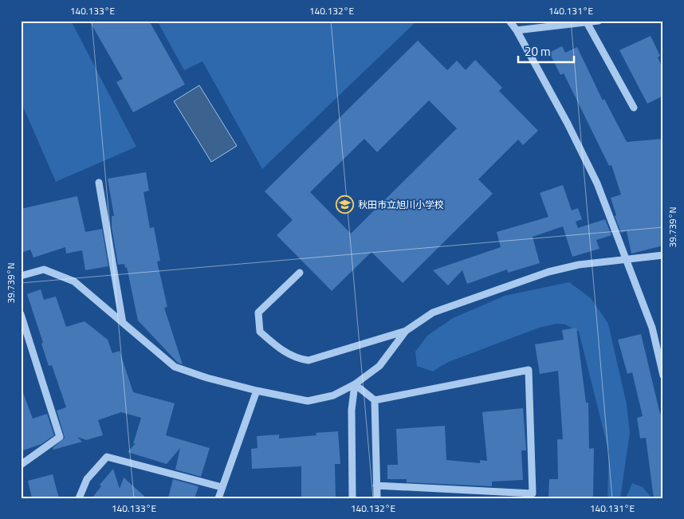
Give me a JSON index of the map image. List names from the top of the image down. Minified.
{"places":{"school or university":["秋田市立旭川小学校"]},"scale_bar":"20 m","coordinates":["140.133°E","140.132°E","140.131°E","39.739°N"]}
